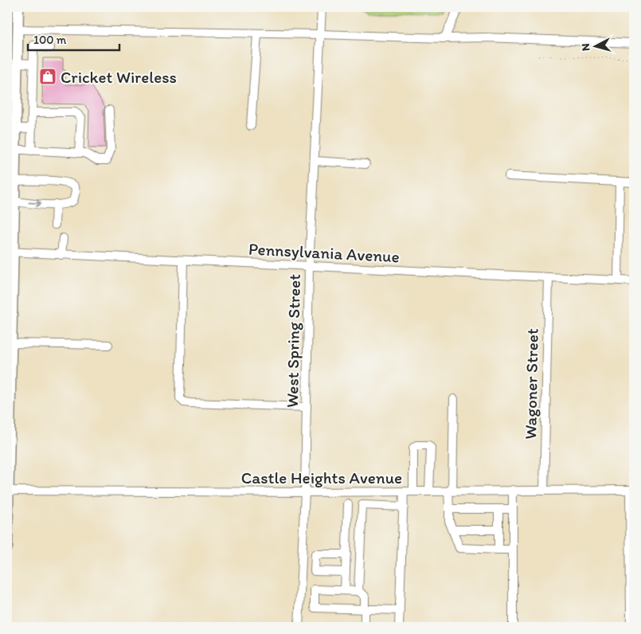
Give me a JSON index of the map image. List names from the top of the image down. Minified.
{"streets":{"street":["Pennsylvania Avenue","West Spring Street","Wagoner Street","Castle Heights Avenue"]},"crossings":[["Pennsylvania Avenue","West Spring Street"],["Pennsylvania Avenue","Wagoner Street"],["West Spring Street","Castle Heights Avenue"],["Wagoner Street","Castle Heights Avenue"]],"places":{"shop":["Cricket Wireless"]},"scale_bar":"100 m","north":"left"}
